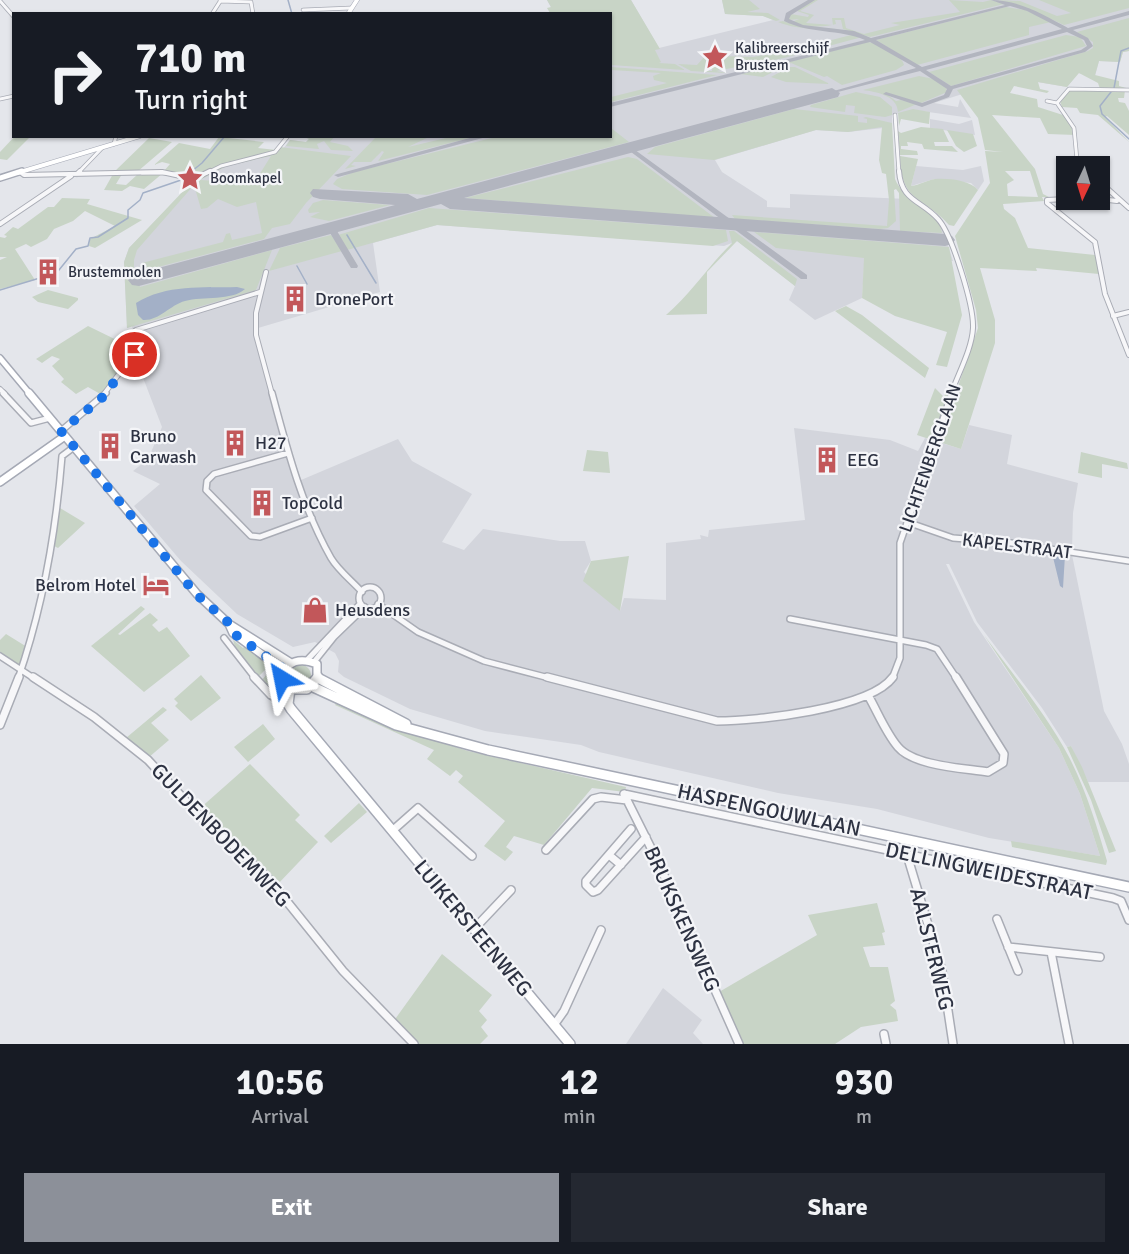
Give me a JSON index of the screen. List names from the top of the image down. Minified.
{"streets":{"main road":["HASPENGOUWLAAN","LUIKERSTEENWEG"],"street":["LICHTENBERGLAAN","KAPELSTRAAT","GULDENBODEMWEG","DELLINGWEIDESTRAAT","BRUKSKENSWEG","AALSTERWEG"]},"crossings":[["LICHTENBERGLAAN","KAPELSTRAAT"],["DELLINGWEIDESTRAAT","BRUKSKENSWEG"],["DELLINGWEIDESTRAAT","AALSTERWEG"]],"places":{"place":["Kalibreerschijf Brustem","Boomkapel"],"building":["Brustemmolen","DronePort","H27","Bruno Carwash","EEG","TopCold"],"hotel":["Belrom Hotel"],"shop":["Heusdens"]},"north":"bottom","page":{"turn":["710 m","Turn right"],"eta":["10:56","Arrival","12","min","930","m"],"buttons":["Exit","Share"]}}
